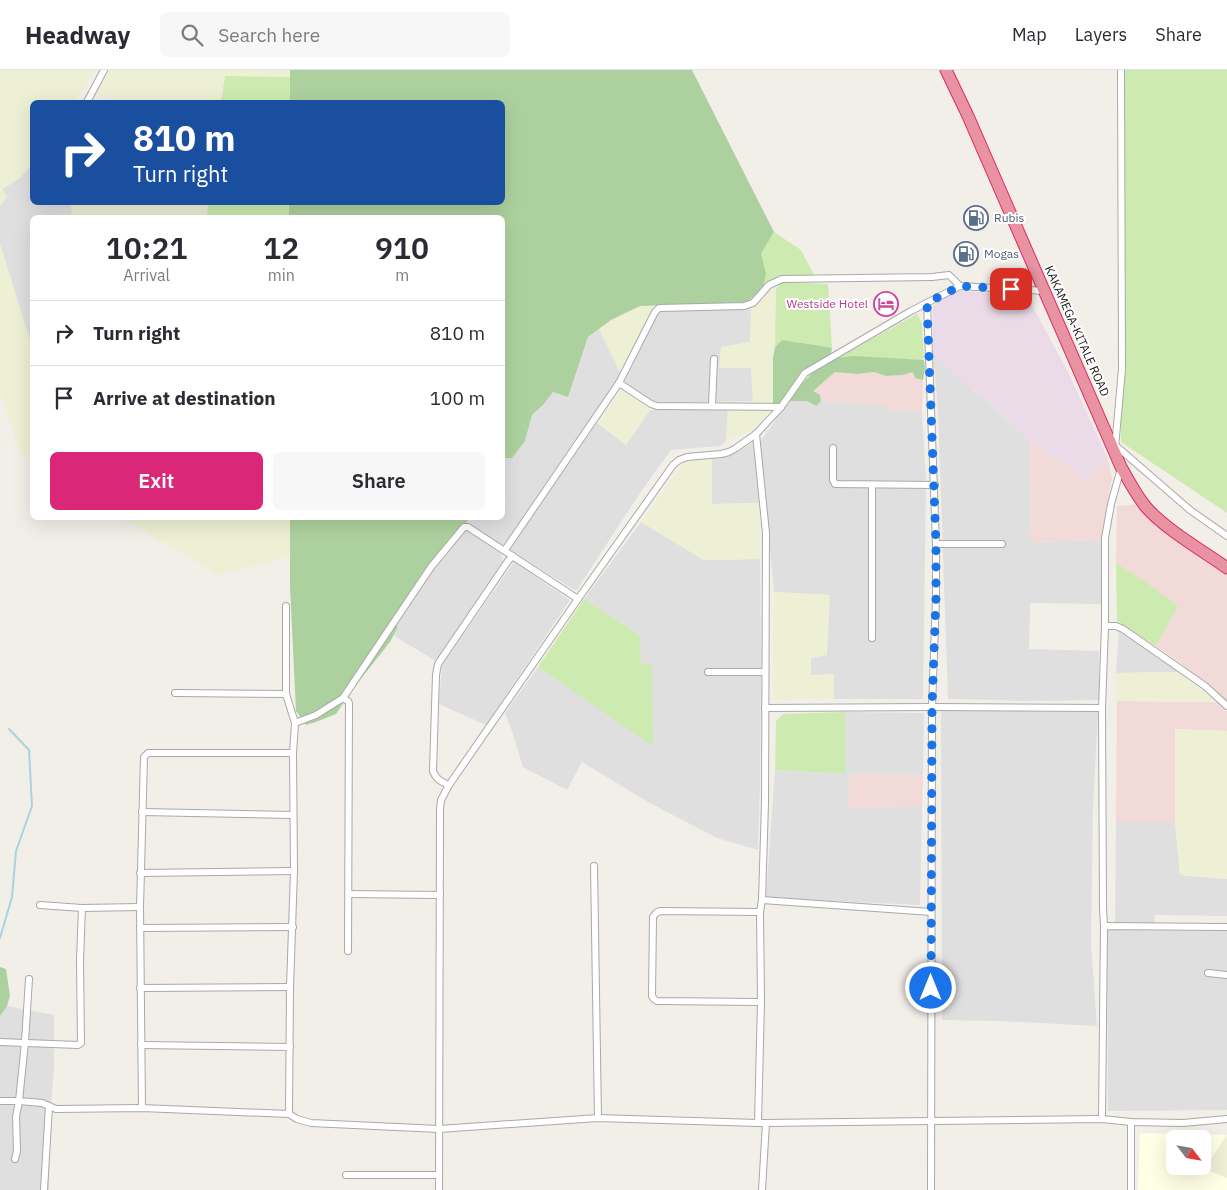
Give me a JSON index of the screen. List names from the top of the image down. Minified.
{"streets":{"highway":["KAKAMEGA-KITALE ROAD"]},"places":{"fuel station":["Rubis","Mogas"],"hotel":["Westside Hotel"]},"north":"bottom right","page":{"header":"Headway","search":"Search here","nav":["Map","Layers","Share"],"turn":["810 m","Turn right"],"eta":["10:21","Arrival","12","min","910","m"],"list":[{"name":"Turn right","value":"810 m"},{"name":"Arrive at destination","value":"100 m"}],"buttons":["Exit","Share"]}}
